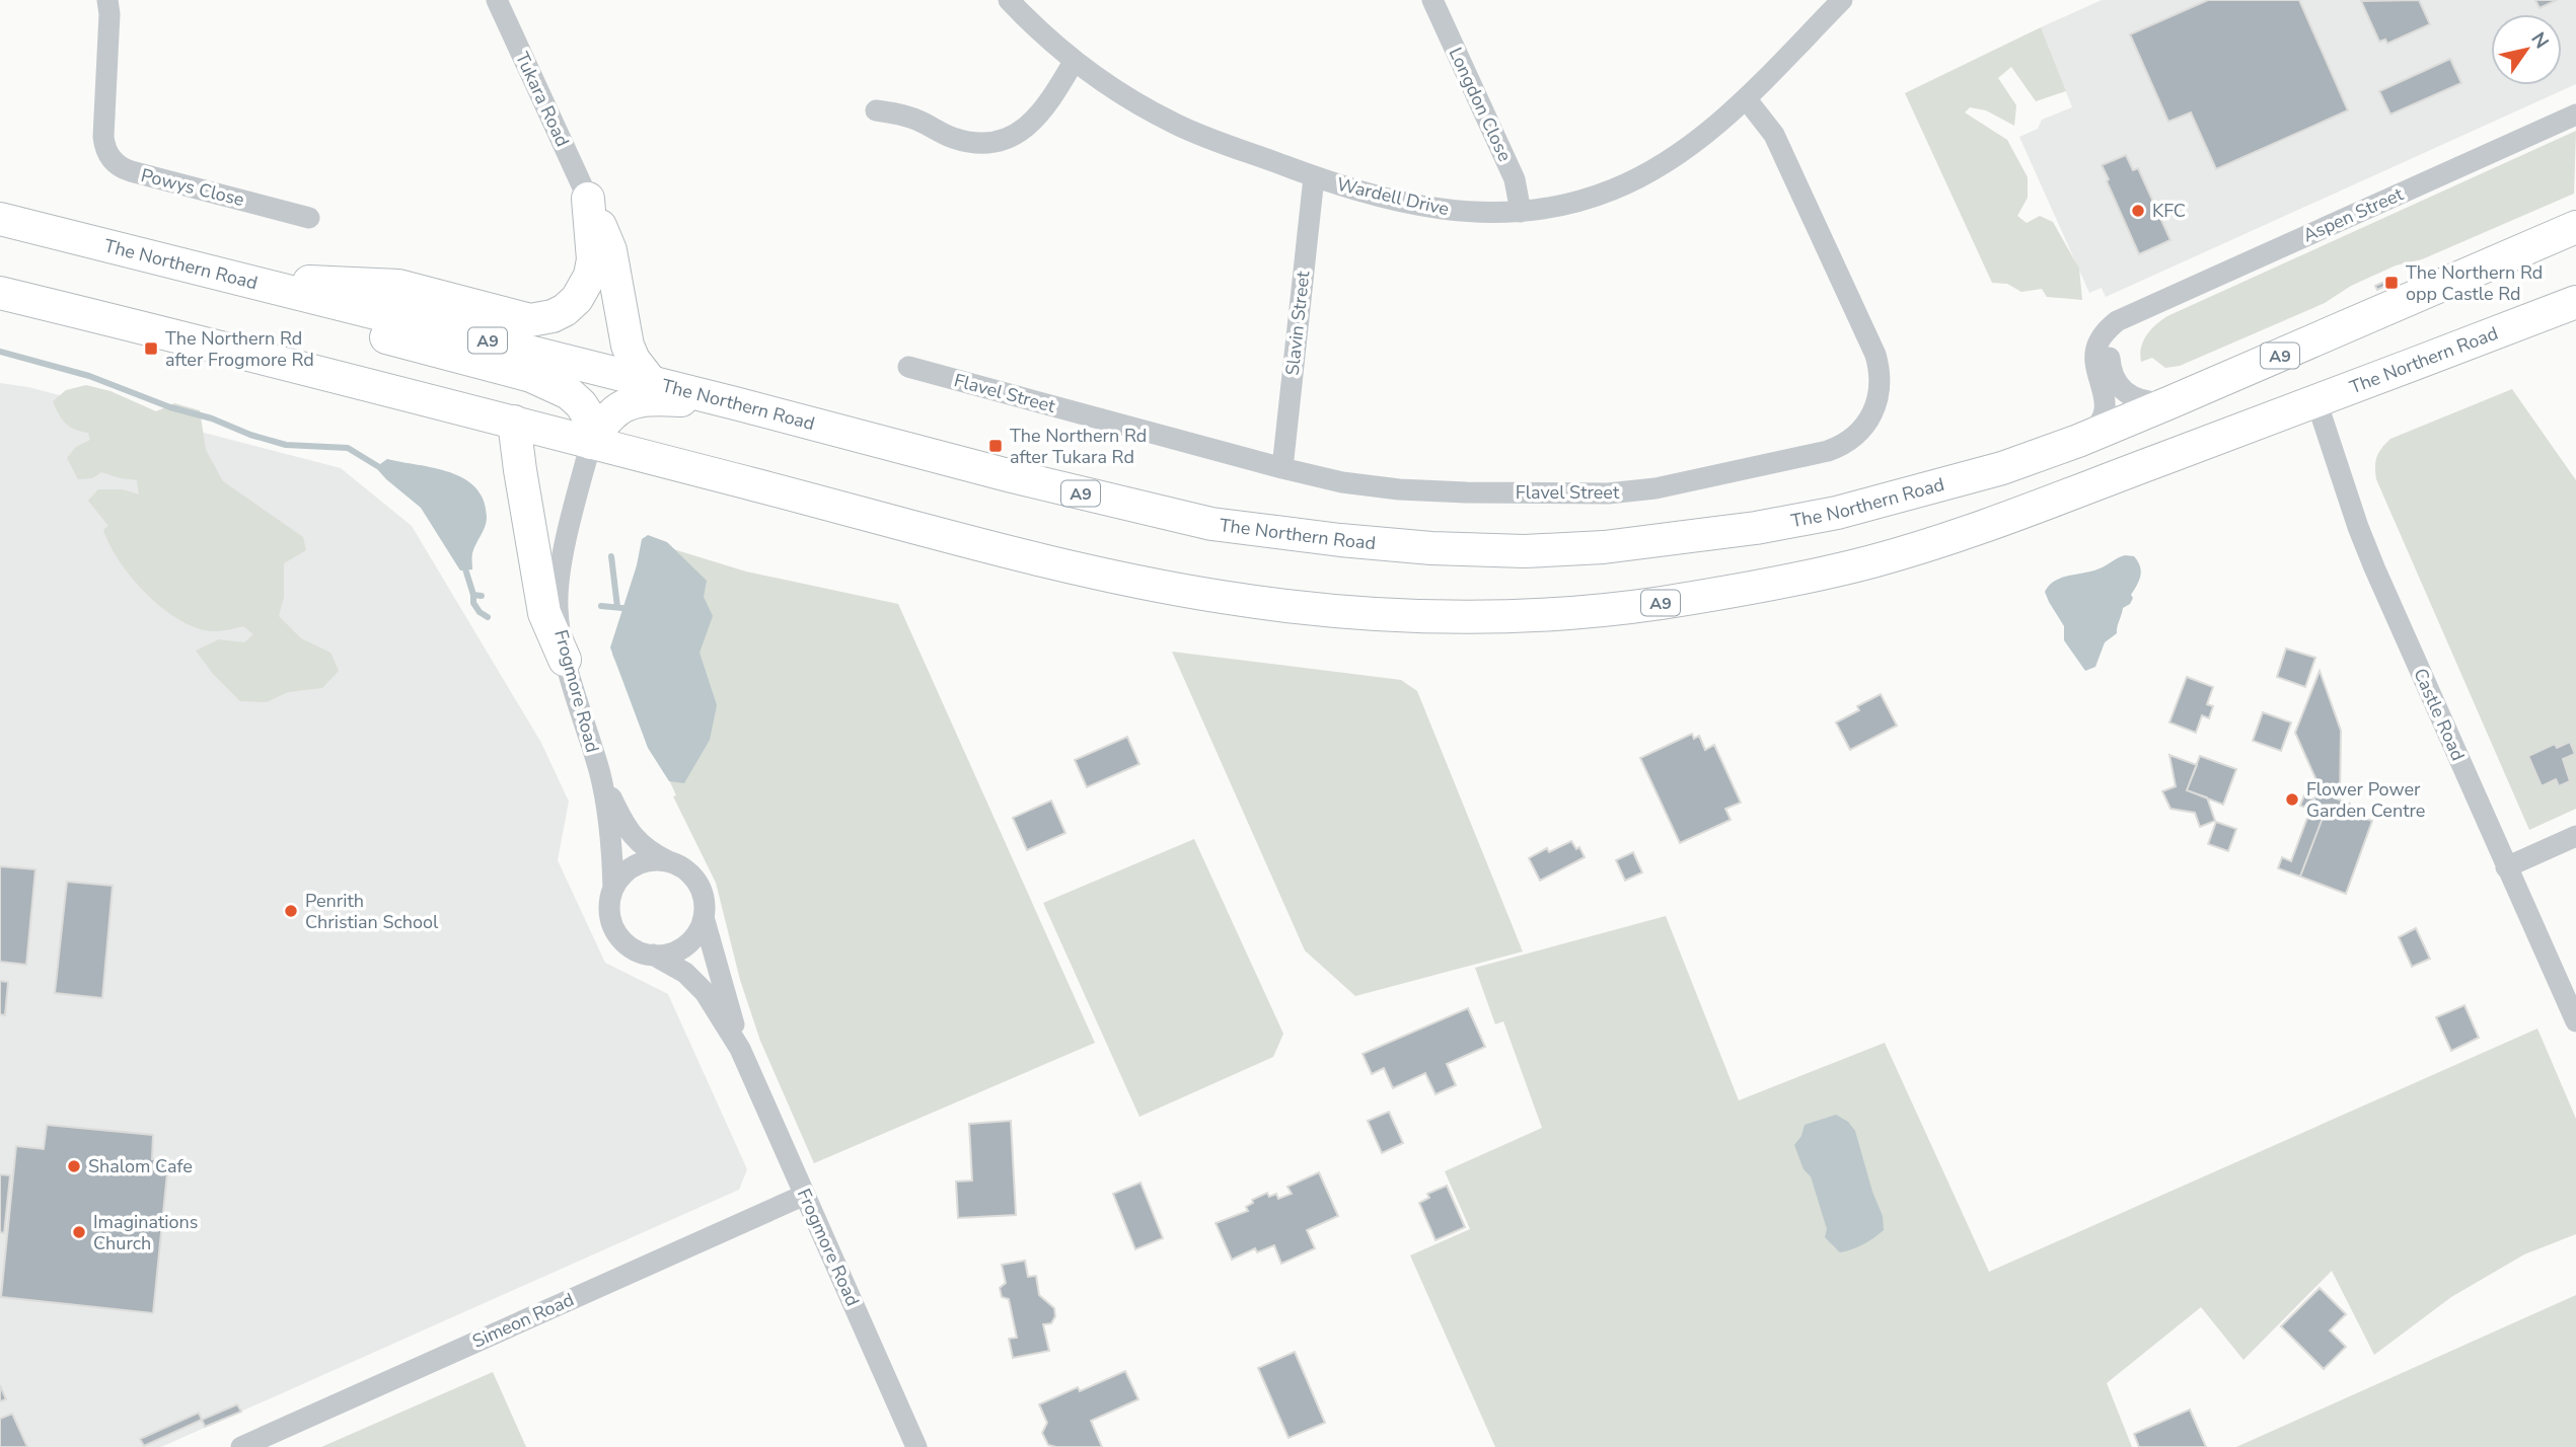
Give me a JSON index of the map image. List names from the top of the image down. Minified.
{"streets":{"highway":["The Northern Road","A9"],"street":["Tukara Road","Longdon Close","Powys Close","Wardell Drive","Aspen Street","Slavin Street","Flavel Street","Frogmore Road","Castle Road","Simeon Road"]},"crossings":[["Longdon Close","Wardell Drive"],["Wardell Drive","Slavin Street"],["Wardell Drive","Flavel Street"],["Aspen Street","The Northern Road"],["The Northern Road","Frogmore Road"],["The Northern Road","Castle Road"],["Slavin Street","Flavel Street"],["Frogmore Road","Simeon Road"]],"places":{"other":["KFC","Flower Power Garden Centre","Penrith Christian School","Shalom Cafe","Imaginations Church"],"transit":["The Northern Rd opp Castle Rd","The Northern Rd after Frogmore Rd","The Northern Rd after Tukara Rd"]},"north":"top right"}
